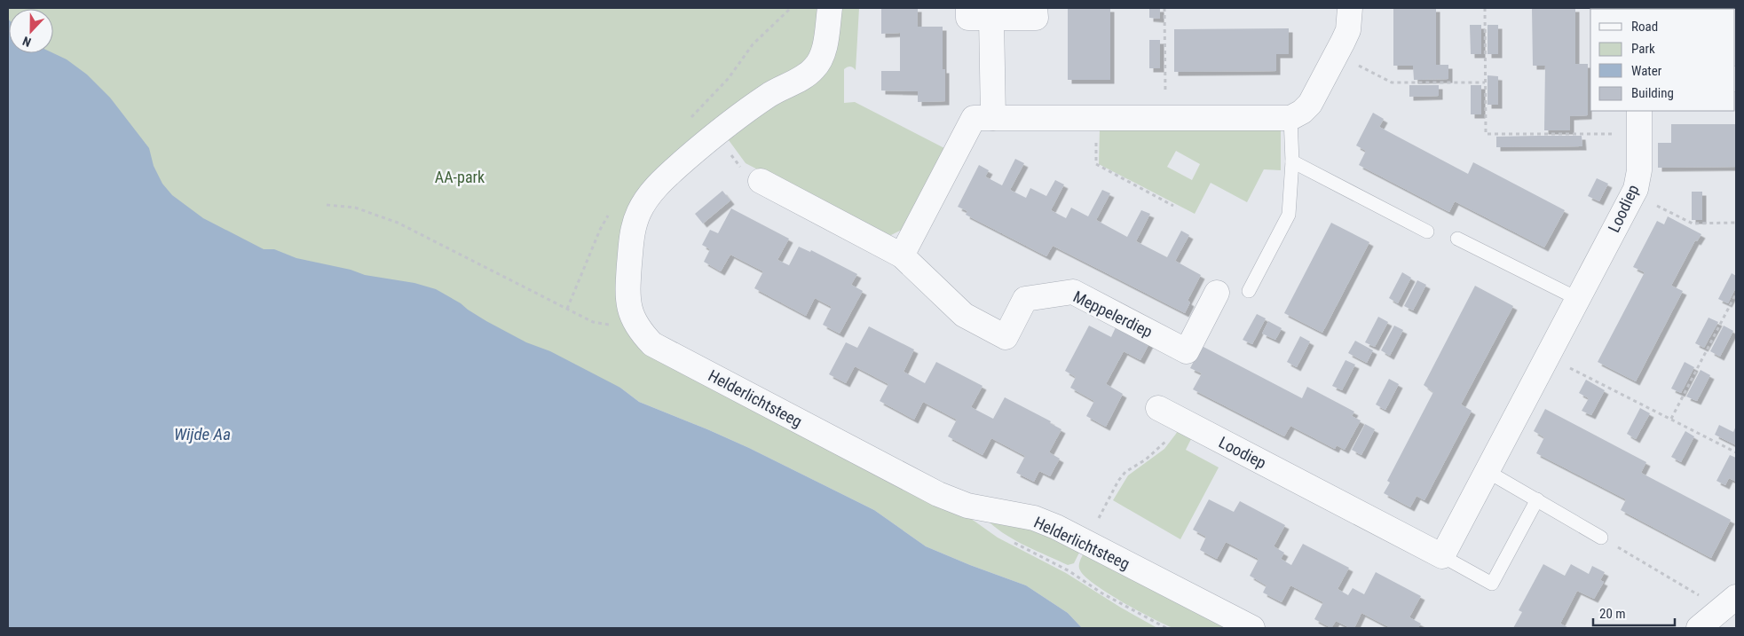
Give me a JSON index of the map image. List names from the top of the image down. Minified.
{"streets":{"street":["Loodiep","Meppelerdiep","Helderlichtsteeg"]},"water":["Wijde Aa"],"parks":["AA-park"],"legend":["Road","Park","Water","Building"],"scale_bar":"20 m","north":"bottom"}
